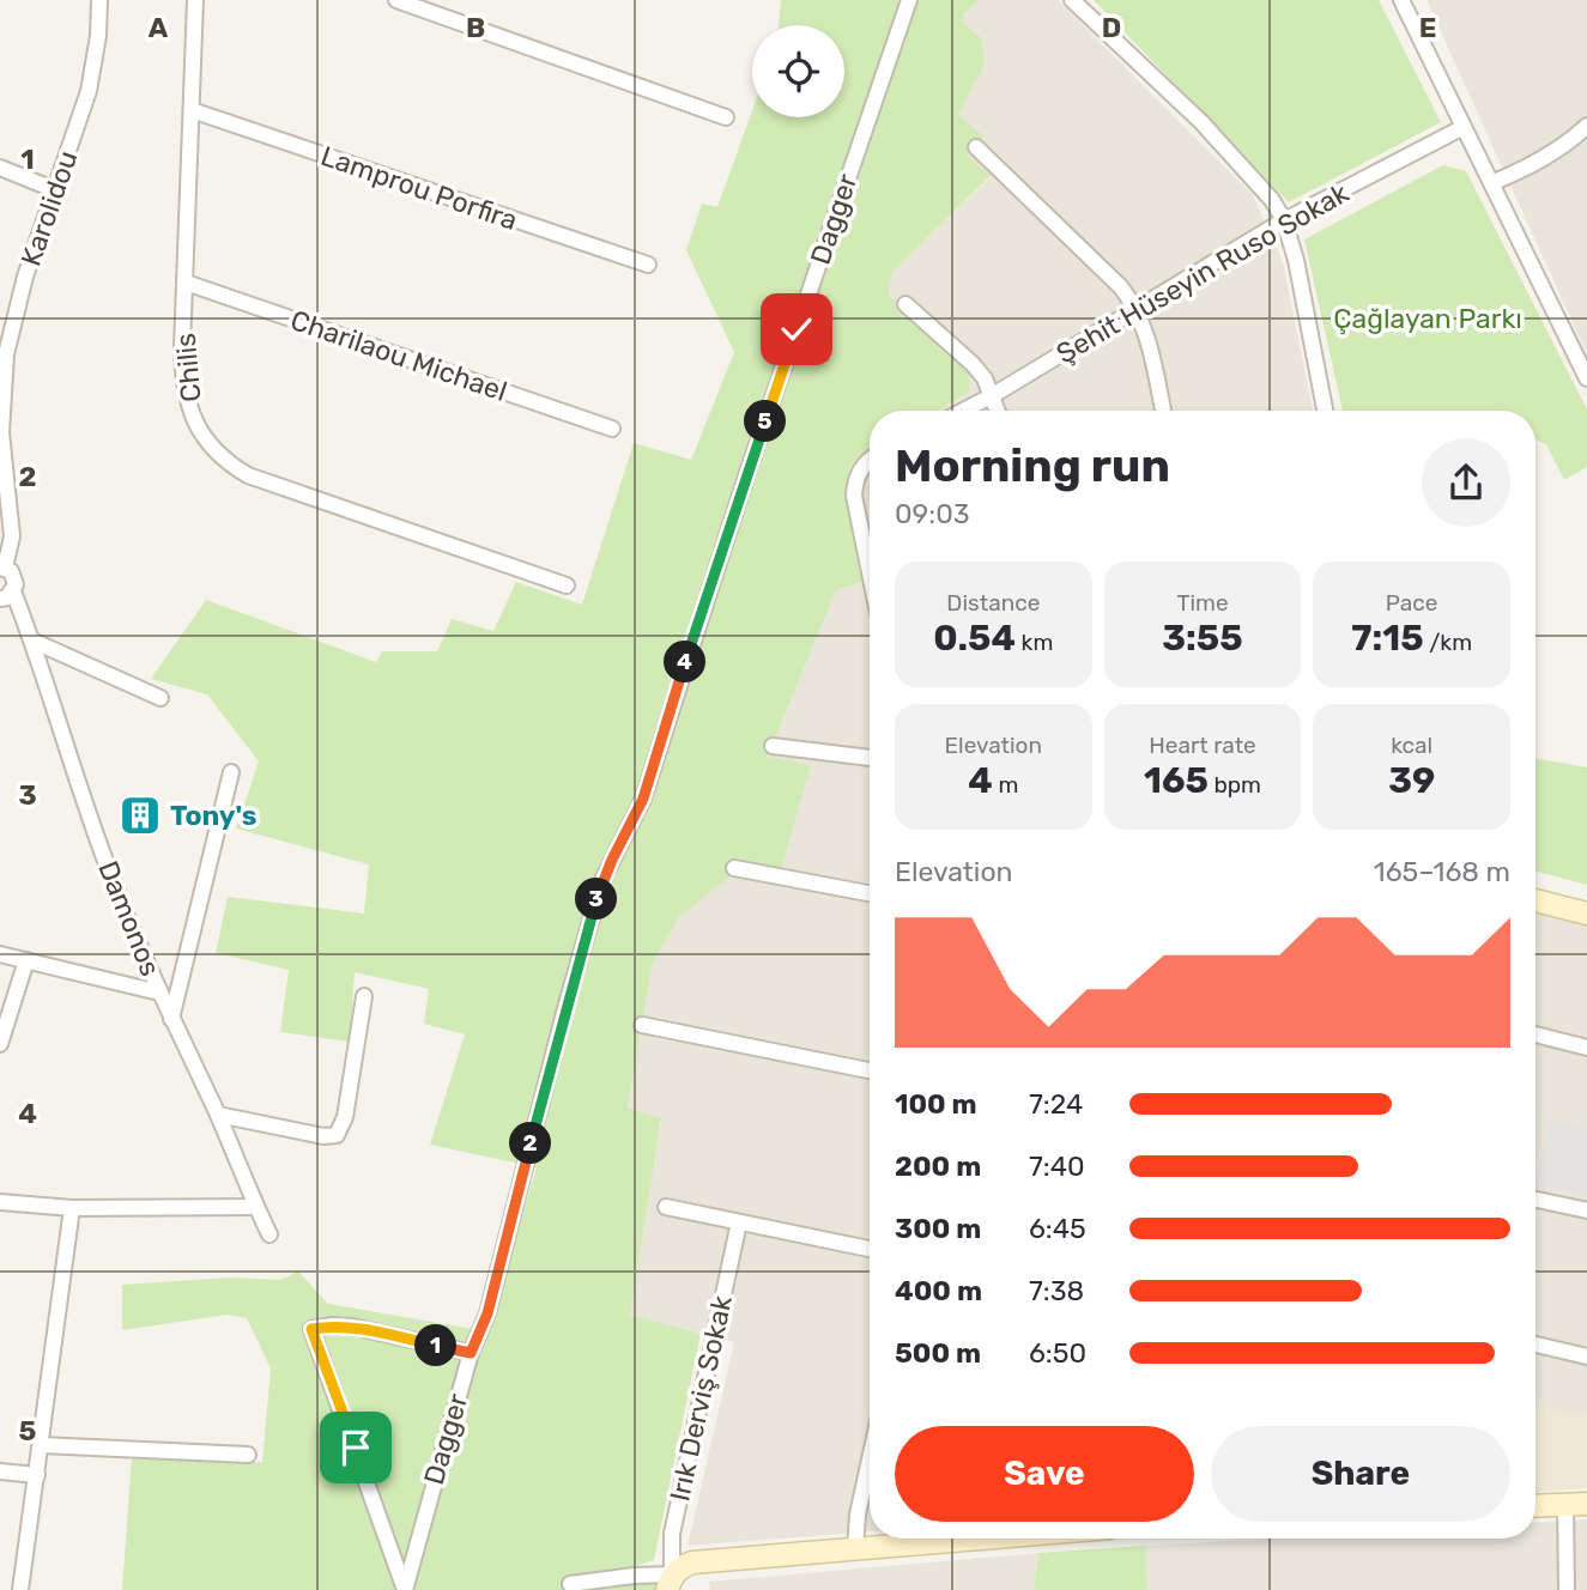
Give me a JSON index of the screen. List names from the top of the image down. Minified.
{"streets":{"street":["Lamprou Porfira","Karolidou","Dagger","Şehit Hüseyin Ruso Sokak","Charilaou Michael","Chilis","Damonos","Irık Derviş Sokak"]},"crossings":[["Lamprou Porfira","Chilis"],["Karolidou","Damonos"],["Charilaou Michael","Chilis"]],"parks":["Çağlayan Parkı"],"places":{"building":["Tony's"]},"page":{"pins":["5","4","3","2","1"],"heading":["Morning run","09:03"],"stats":[["Distance","0.54 km"],["Time","3:55"],["Pace","7:15 /km"],["Elevation","4 m"],["Heart rate","165 bpm"],["kcal","39"]],"chart":["Elevation","165–168 m"],"list":[{"name":"100 m","note":"7:24"},{"name":"200 m","note":"7:40"},{"name":"300 m","note":"6:45"},{"name":"400 m","note":"7:38"},{"name":"500 m","note":"6:50"}],"buttons":["Save","Share"]},"grid":{"columns":["A","B","D","E"],"rows":["1","2","3","4","5"]}}
